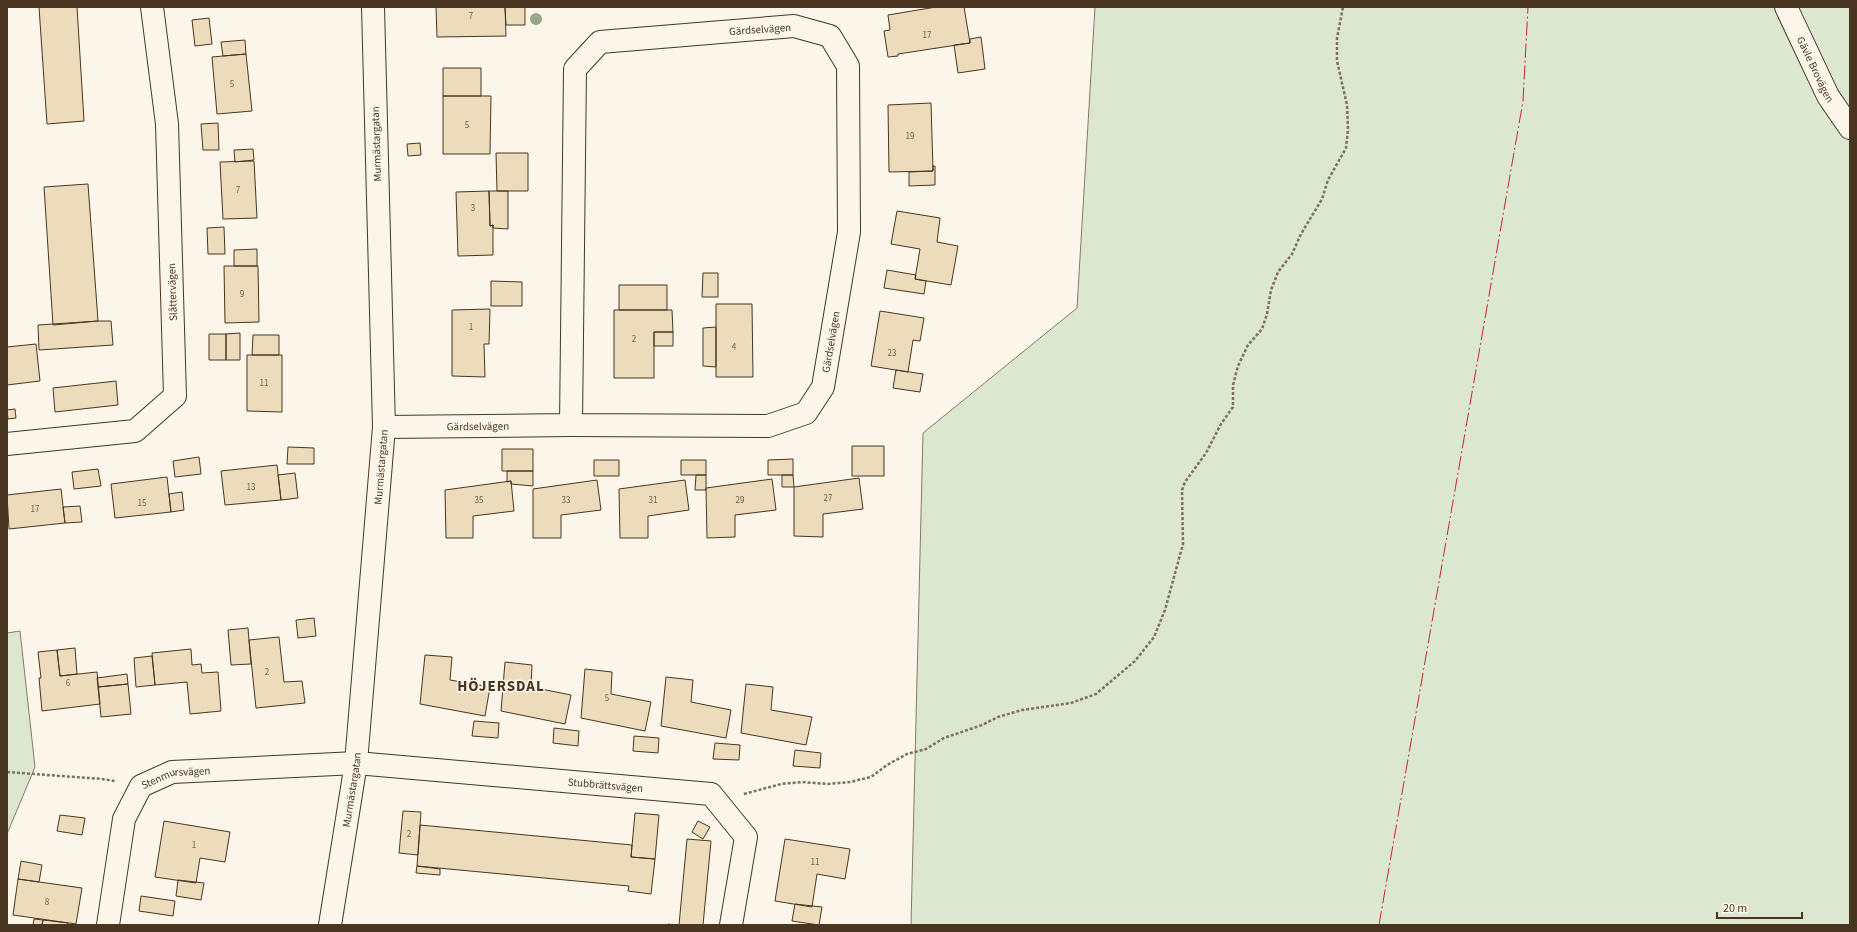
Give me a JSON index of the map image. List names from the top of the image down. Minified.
{"streets":{"street":["Gärdselvägen","Gävle Brovägen","Murmästargatan","Slåttervägen","Stenmursvägen","Stubbrättsvägen"]},"crossings":[["Gärdselvägen","Murmästargatan"],["Murmästargatan","Stenmursvägen"],["Murmästargatan","Stubbrättsvägen"],["Stenmursvägen","Stubbrättsvägen"]],"districts":["HÖJERSDAL"],"house_numbers":["7","17","5","5","19","7","3","9","1","2","4","23","11","13","27","35","33","31","29","15","17","2","6","5","2","1","11","8"],"scale_bar":"20 m"}
